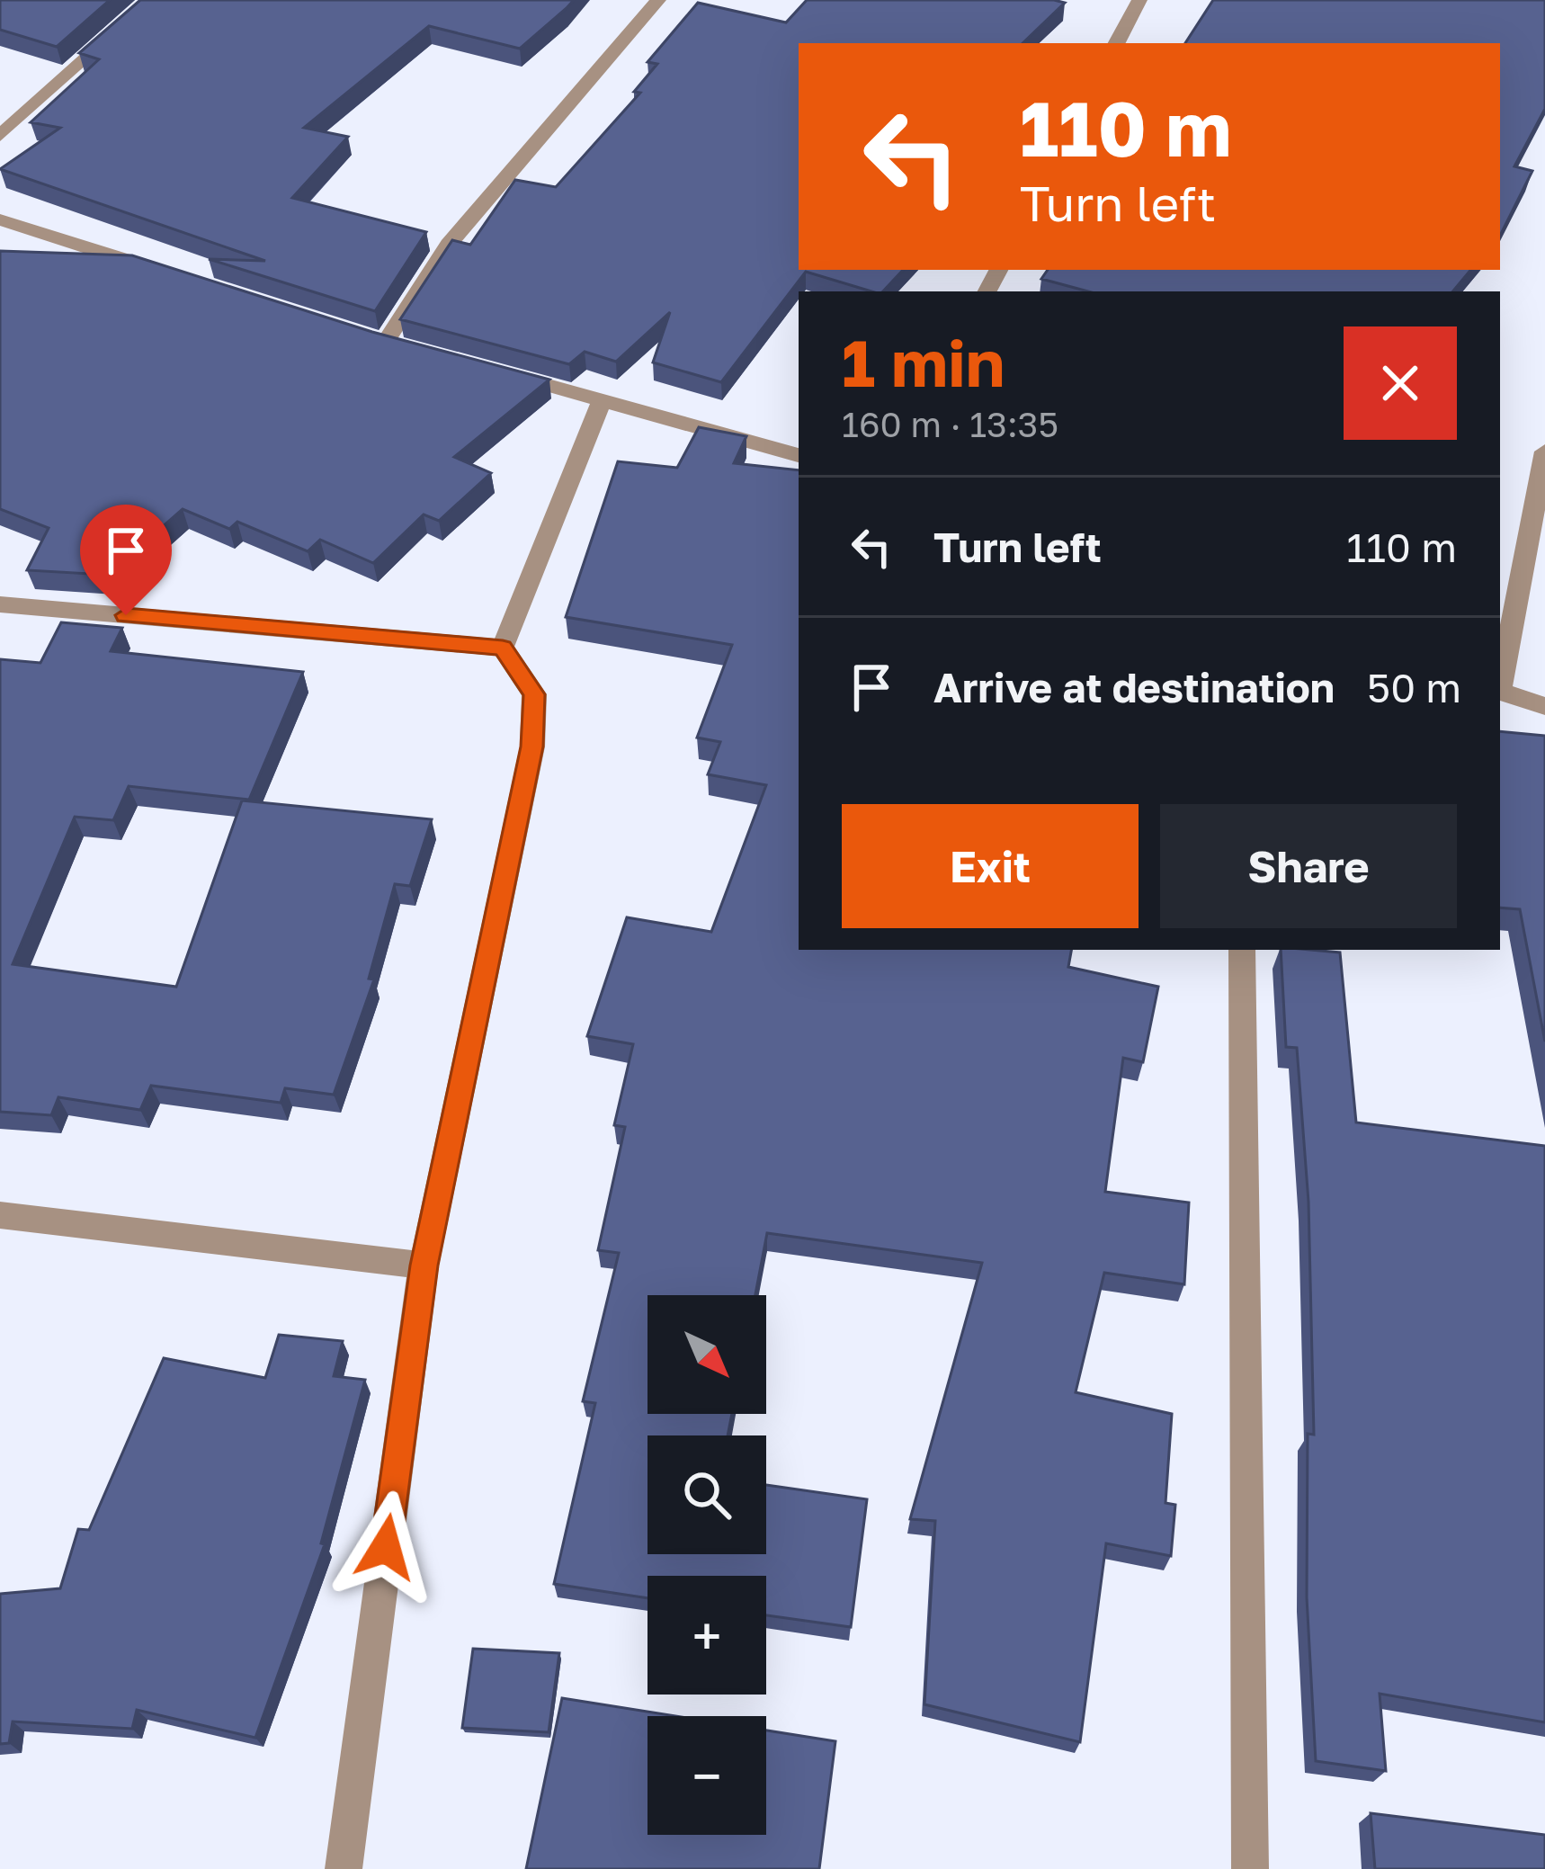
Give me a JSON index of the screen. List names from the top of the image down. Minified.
{"north":"bottom right","page":{"turn":["110 m","Turn left"],"heading":["1 min","160 m · 13:35"],"list":[{"name":"Turn left","value":"110 m"},{"name":"Arrive at destination","value":"50 m"}],"buttons":["Exit","Share"],"map_buttons":["+","−"]}}
